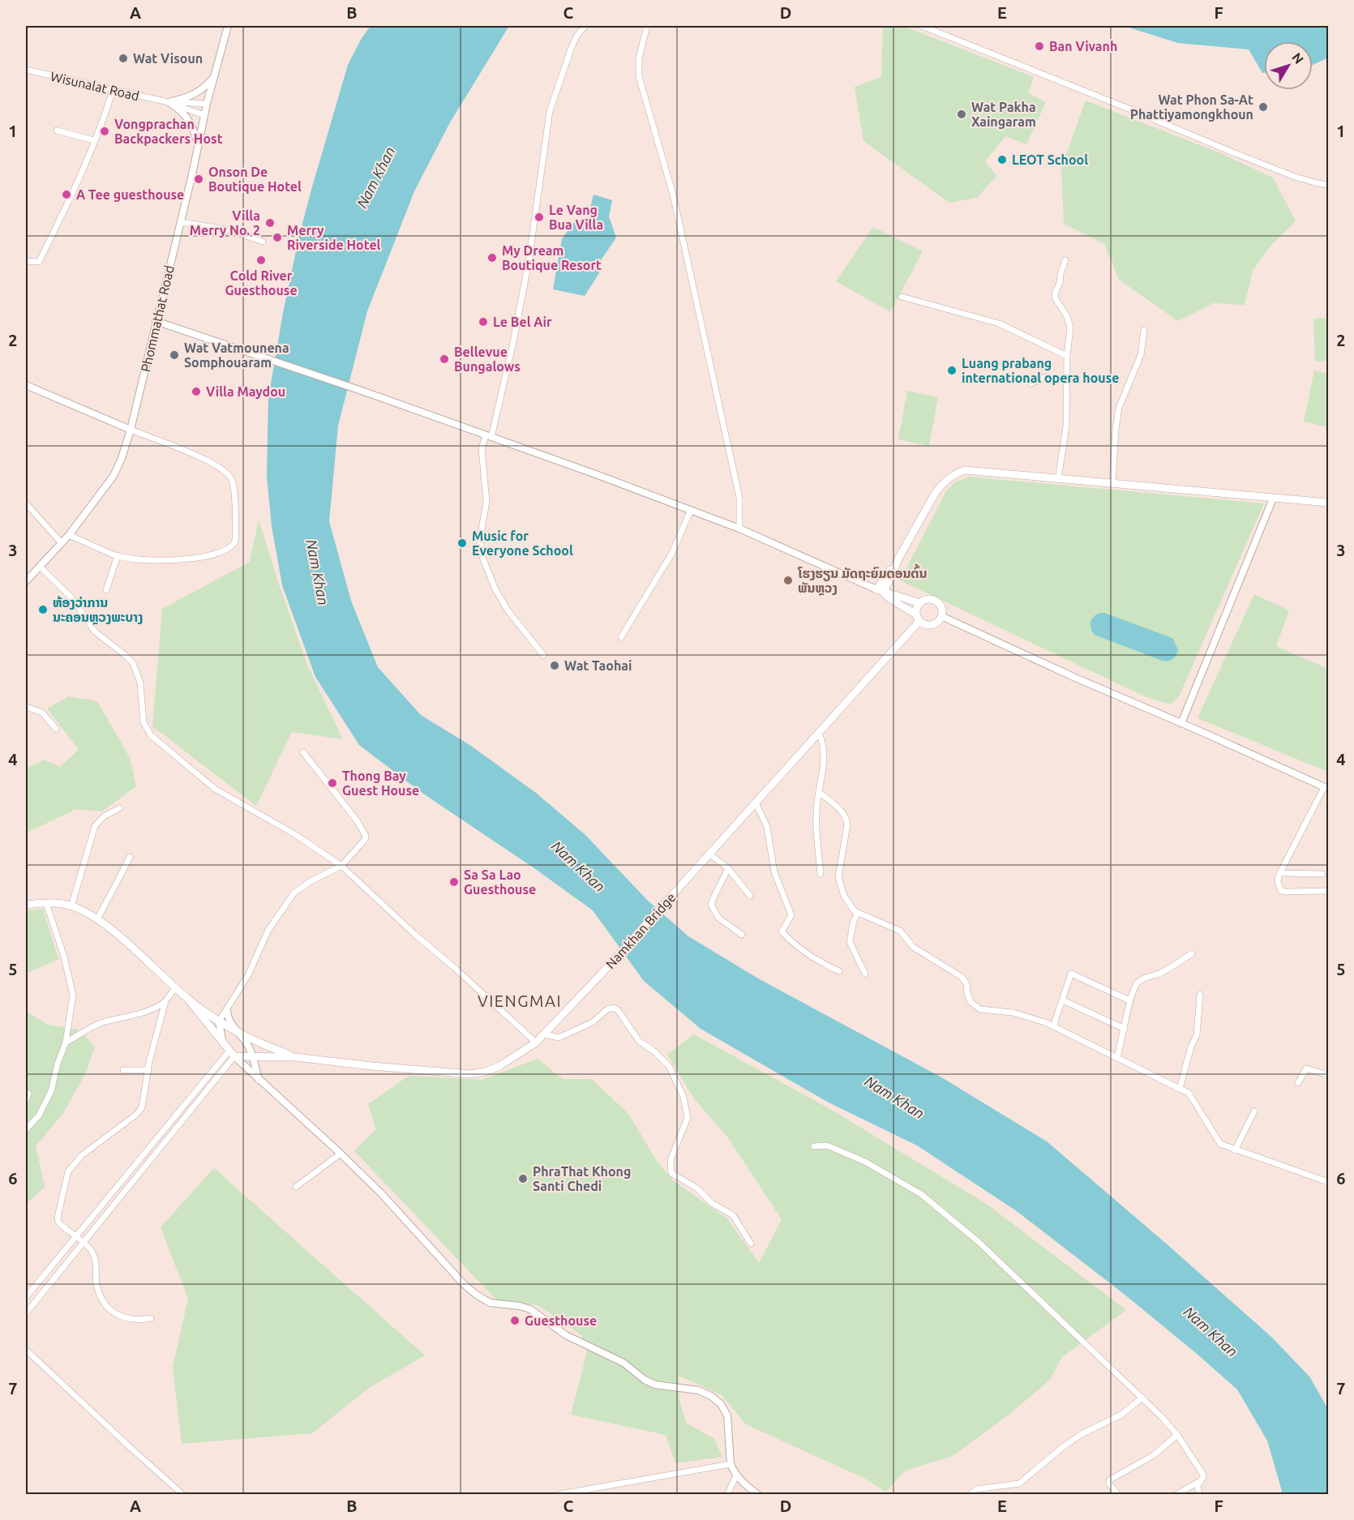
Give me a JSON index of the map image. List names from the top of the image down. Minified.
{"streets":{"main road":["Namkhan Bridge"],"street":["Wisunalat Road","Phommathat Road"]},"crossings":[["Wisunalat Road","Phommathat Road"]],"districts":["VIENGMAI"],"water":["Nam Khan"],"places":["Ban Vivanh","Wat Visoun","Wat Phon Sa-At Phattiyamongkhoun","Wat Pakha Xaingaram","Vongprachan Backpackers Host","LEOT School","Onson De Boutique Hotel","A Tee guesthouse","Le Vang Bua Villa","Villa Merry No. 2","Merry Riverside Hotel","My Dream Boutique Resort","Cold River Guesthouse","Le Bel Air","Wat Vatmounena Somphouaram","Bellevue Bungalows","Luang prabang international opera house","Villa Maydou","Music for Everyone School","ໂຮງຮຽນ ມັດຖະຍົມຕອນຕົ້ນ ພັນຫຼວງ","ຫ້ອງວ່າການ ນະຄອນຫຼວງພະບາງ","Wat Taohai","Thong Bay Guest House","Sa Sa Lao Guesthouse","PhraThat Khong Santi Chedi","Guesthouse"],"north":"top right","grid":{"columns":["A","B","C","D","E","F"],"rows":["1","2","3","4","5","6","7"]}}
